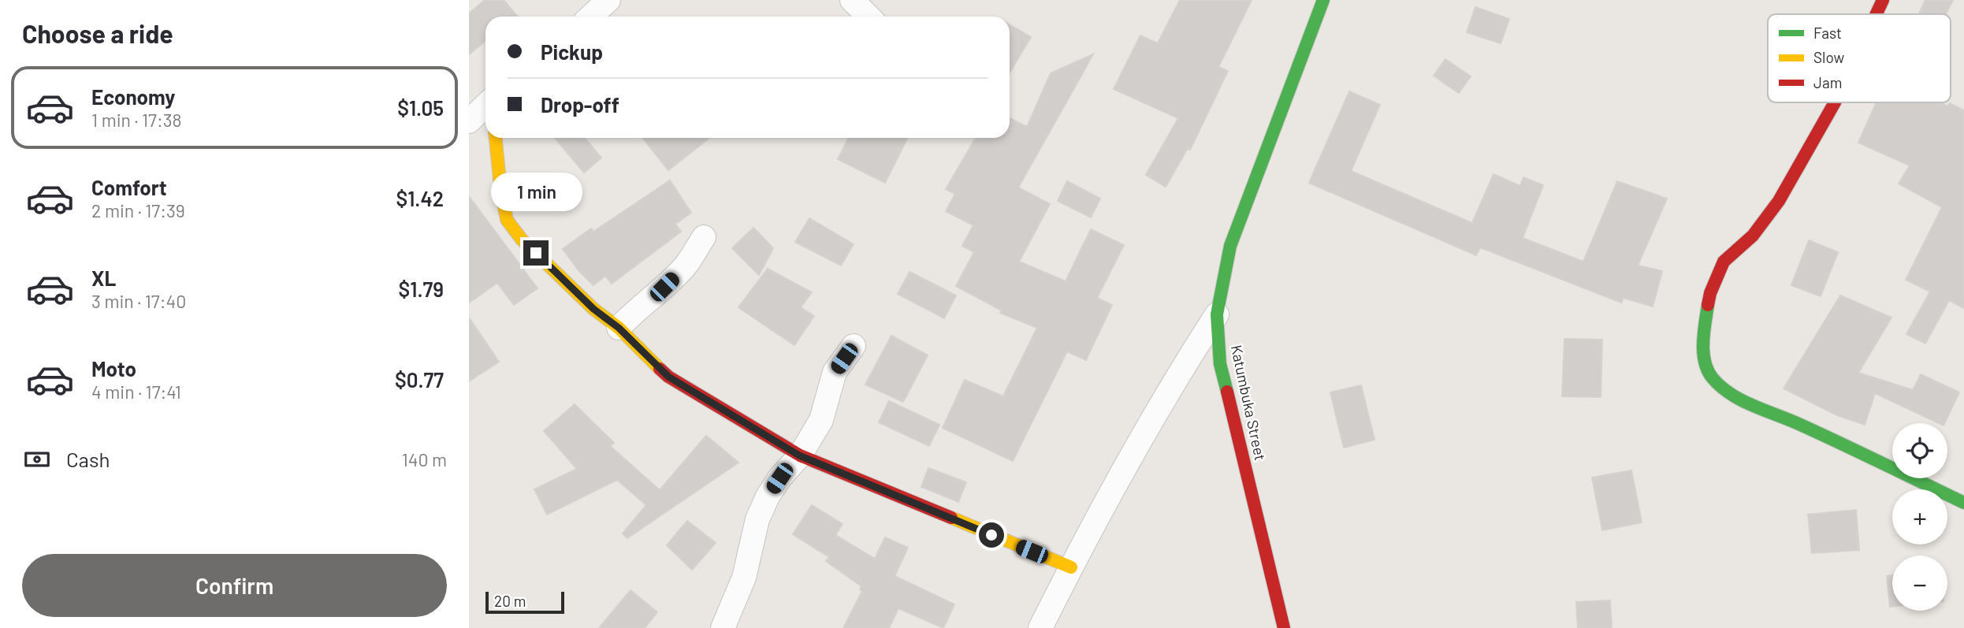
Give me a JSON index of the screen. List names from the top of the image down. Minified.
{"streets":{"street":["Katumbuka Street"]},"legend":["Fast","Slow","Jam"],"scale_bar":"20 m","page":{"heading":"Choose a ride","banner":["Pickup","Drop-off"],"list":[{"name":"Economy","note":"1 min · 17:38","value":"$1.05"},{"name":"Comfort","note":"2 min · 17:39","value":"$1.42"},{"name":"XL","note":"3 min · 17:40","value":"$1.79"},{"name":"Moto","note":"4 min · 17:41","value":"$0.77"}],"bubble":"1 min","map_buttons":["+","−"],"pay":["Cash","140 m"],"buttons":"Confirm","scale":"20 m"}}
